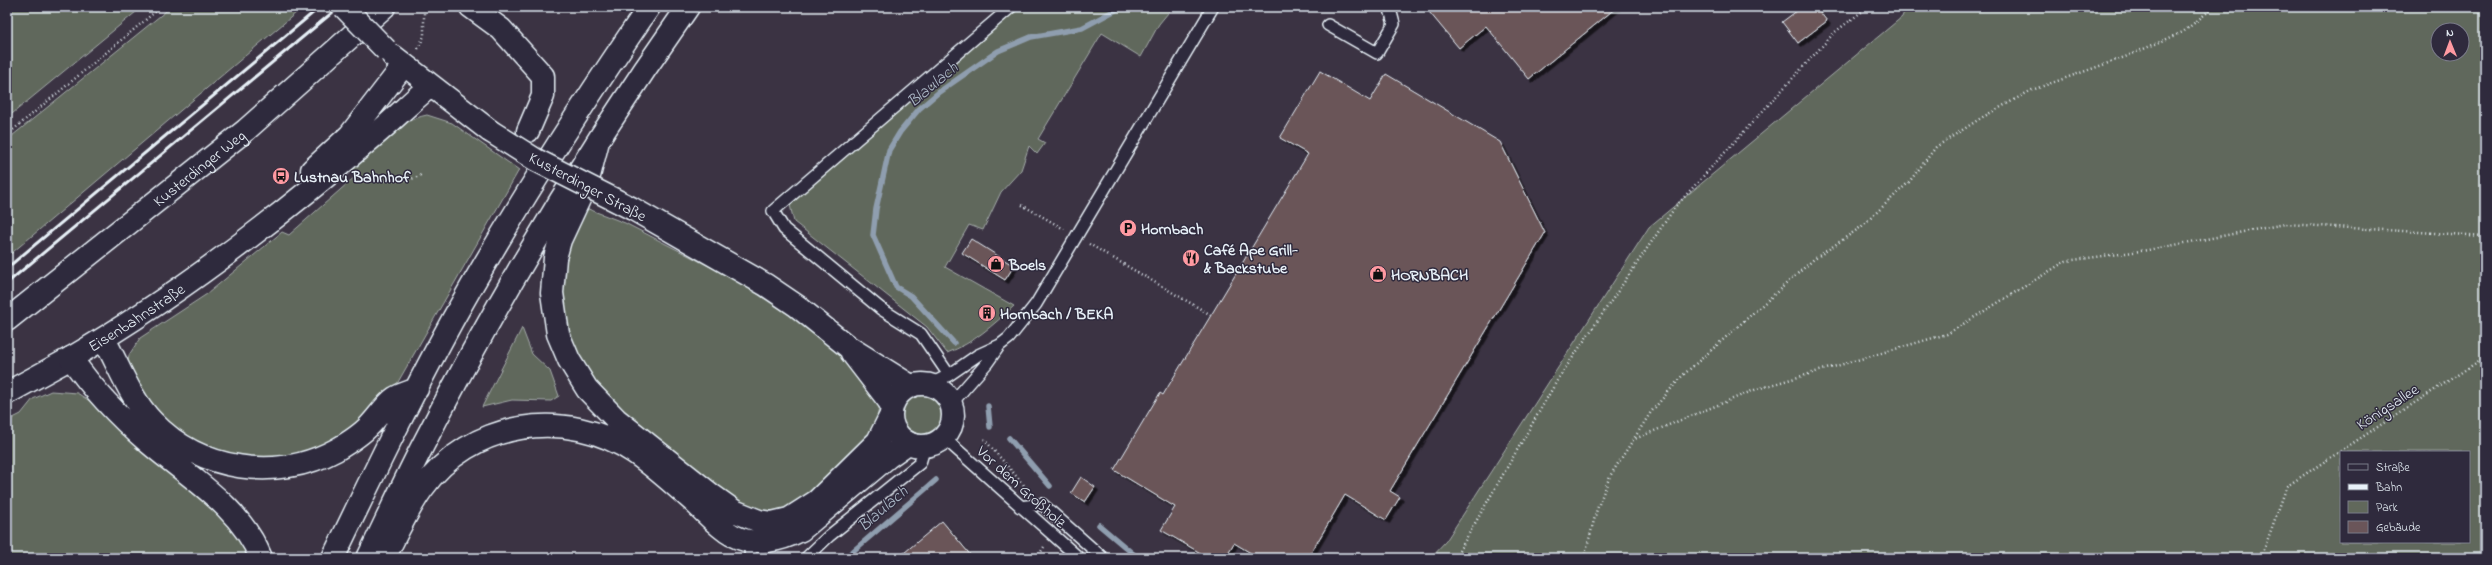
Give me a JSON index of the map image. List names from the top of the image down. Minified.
{"streets":{"main road":["Kusterdinger Weg","Kusterdinger Straße","Eisenbahnstraße"],"lane":["Vor dem Großholz"],"path":["Königsallee"]},"crossings":[["Kusterdinger Straße","Eisenbahnstraße"],["Kusterdinger Straße","Vor dem Großholz"]],"water":["Blaulach"],"places":{"bus stop":["Lustnau Bahnhof"],"parking":["Hornbach"],"restaurant":["Café Ape Grill- & Backstube"],"shop":["Boels","HORNBACH"],"building":["Hornbach / BEKA"]},"legend":["Straße","Bahn","Park","Gebäude"],"north":"top"}
